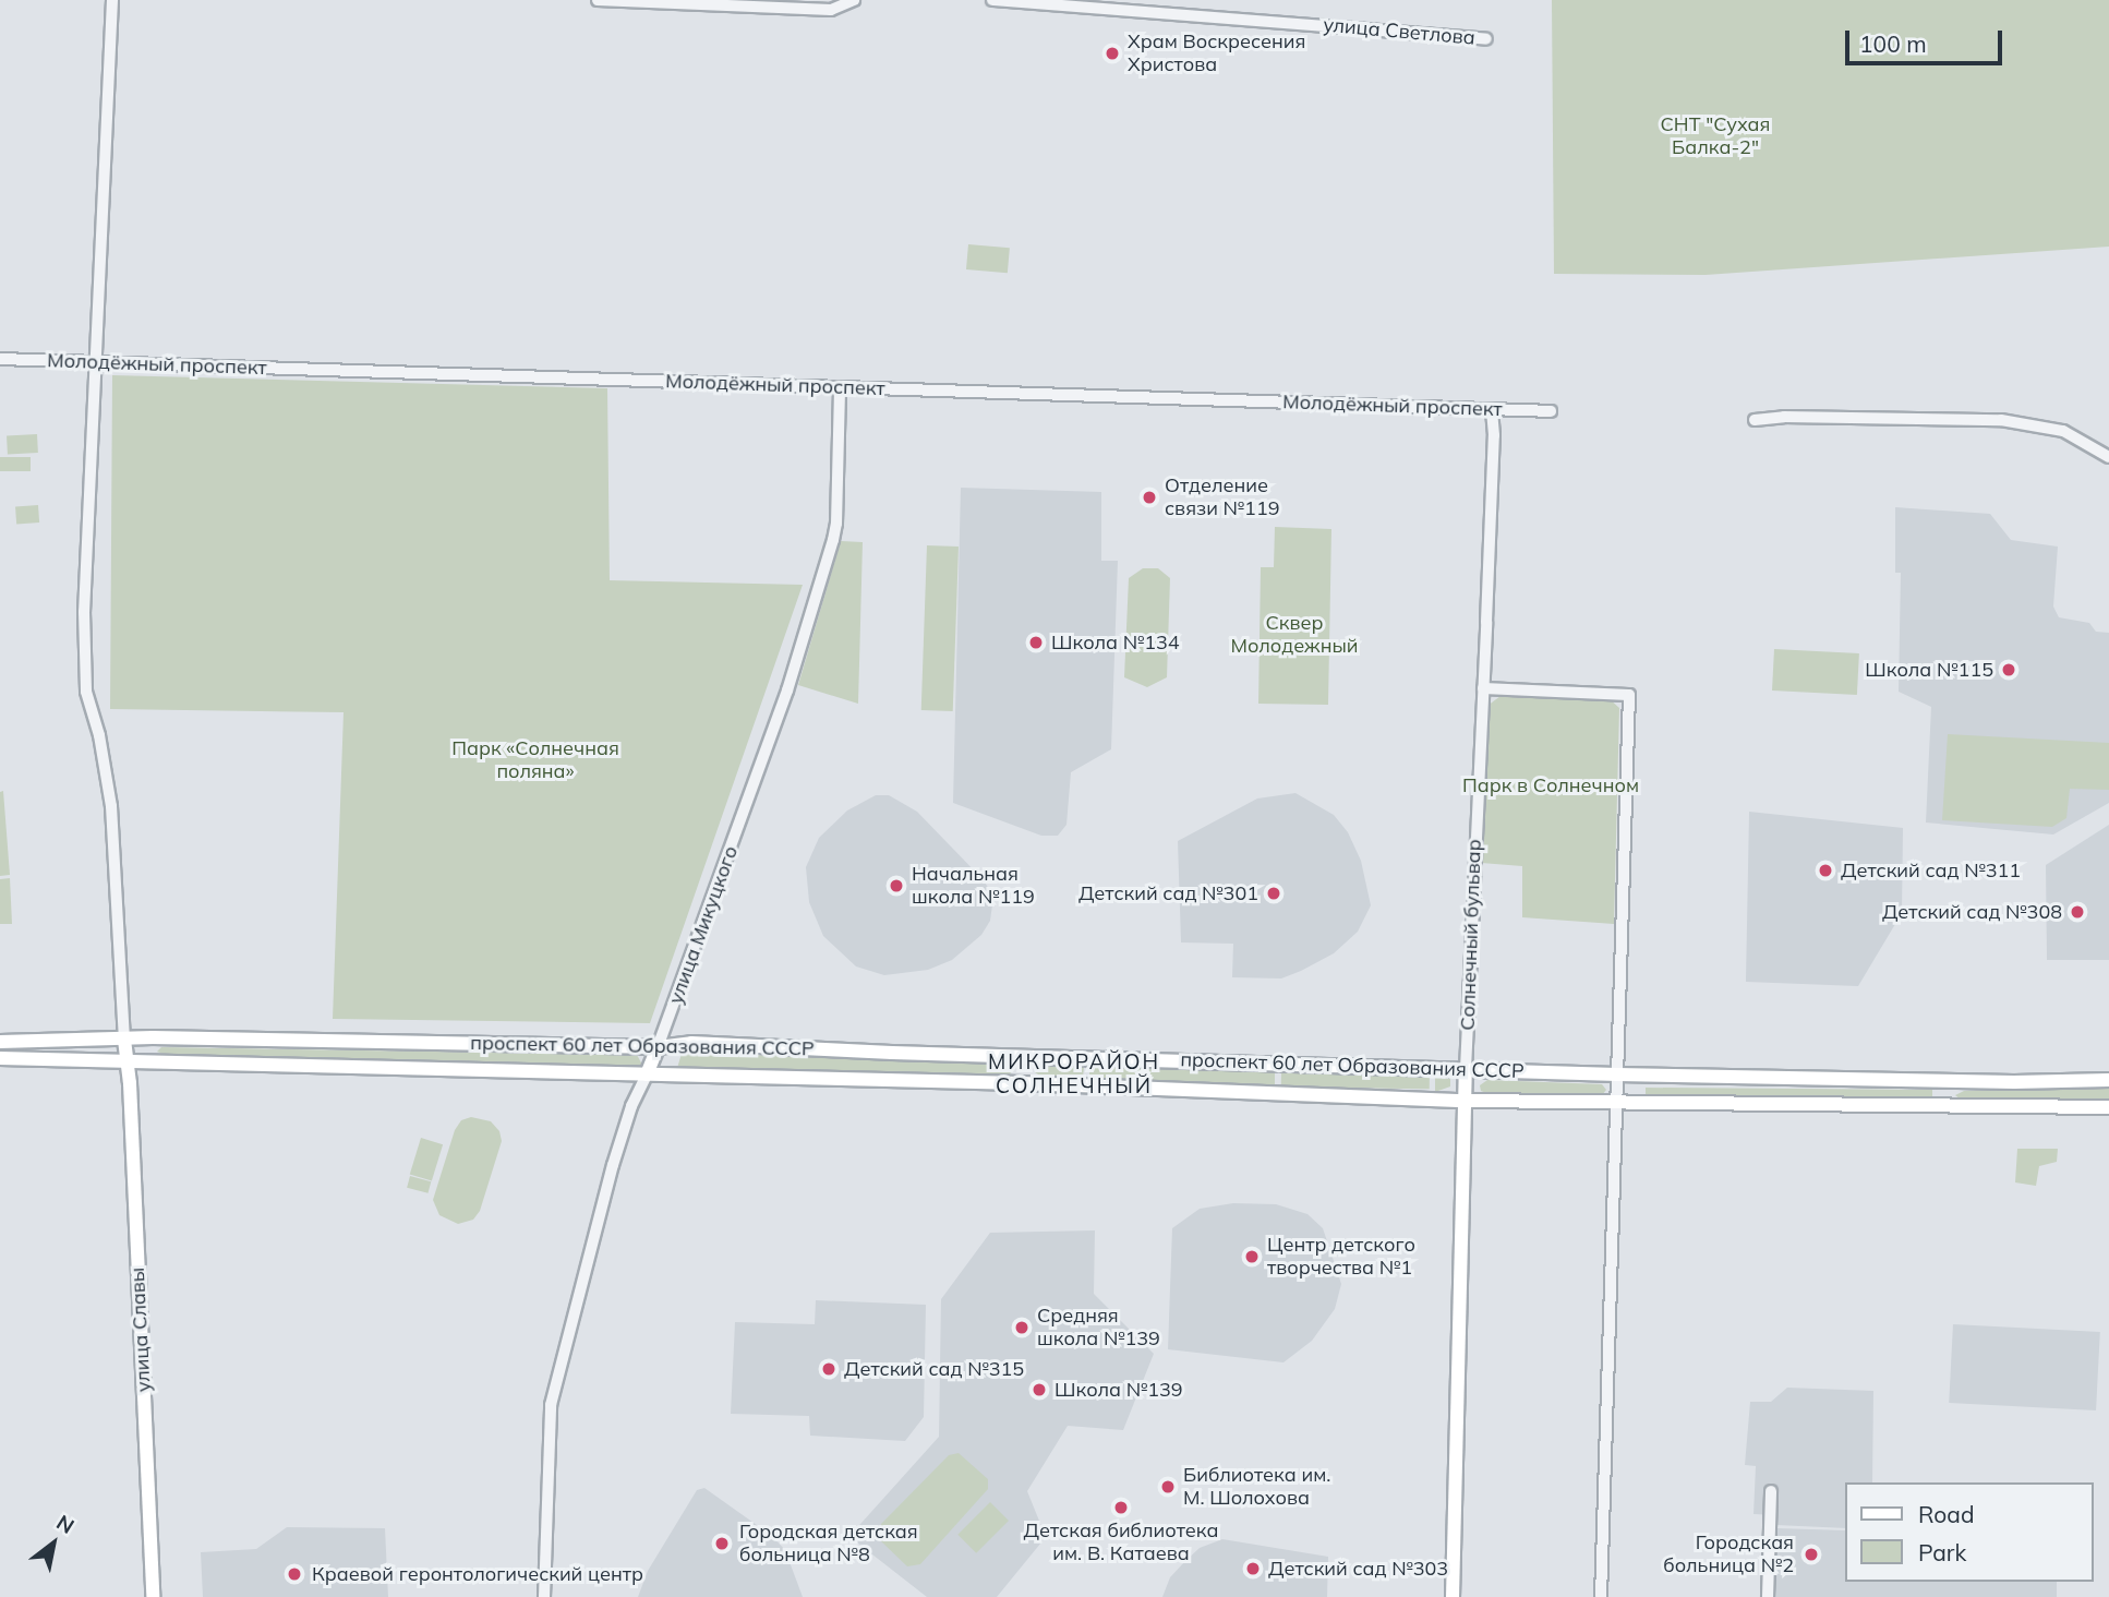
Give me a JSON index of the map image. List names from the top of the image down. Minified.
{"streets":{"main road":["улица Микуцкого","Солнечный бульвар","проспект 60 лет Образования СССР","улица Славы"],"street":["улица Светлова","Молодёжный проспект"]},"crossings":[["Молодёжный проспект","улица Микуцкого"],["Молодёжный проспект","Солнечный бульвар"],["улица Микуцкого","проспект 60 лет Образования СССР"],["Солнечный бульвар","проспект 60 лет Образования СССР"],["проспект 60 лет Образования СССР","улица Славы"]],"districts":["МИКРОРАЙОН СОЛНЕЧНЫЙ"],"parks":["СНТ \"Сухая Балка-2\"","Сквер Молодежный","Парк «Солнечная поляна»","Парк в Солнечном"],"places":["Храм Воскресения Христова","Отделение связи №119","Школа №134","Школа №115","Детский сад №311","Начальная школа №119","Детский сад №301","Детский сад №308","Центр детского творчества №1","Средняя школа №139","Детский сад №315","Школа №139","Библиотека им. М. Шолохова","Детская библиотека им. В. Катаева","Городская детская больница №8","Городская больница №2","Детский сад №303","Краевой геронтологический центр"],"legend":["Road","Park"],"scale_bar":"100 m","north":"top right"}
